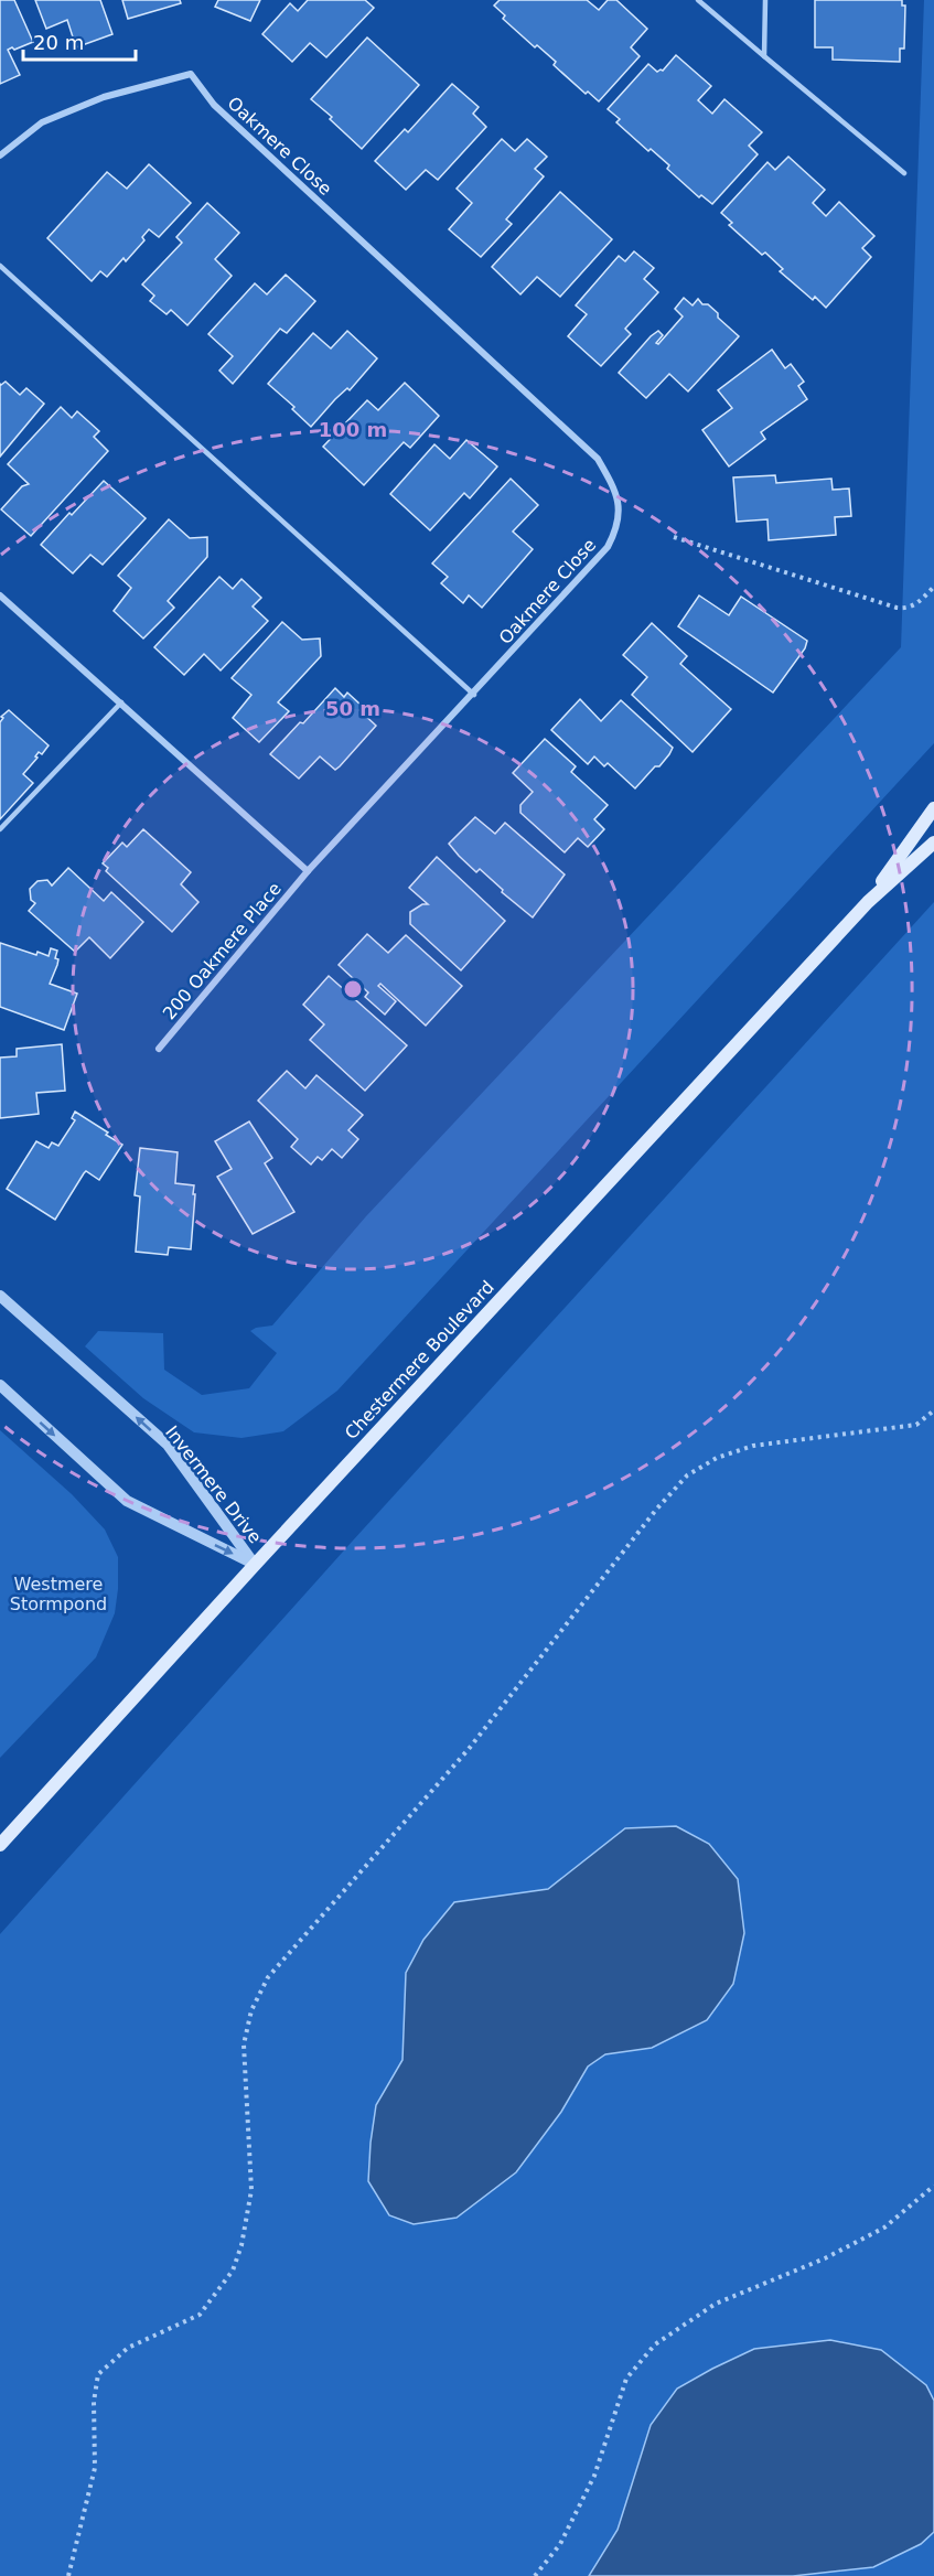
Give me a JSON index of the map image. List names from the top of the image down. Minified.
{"streets":{"main road":["Chestermere Boulevard"],"street":["Oakmere Close","200 Oakmere Place","Invermere Drive"]},"crossings":[["Oakmere Close","200 Oakmere Place"],["Chestermere Boulevard","Invermere Drive"]],"parks":["Westmere Stormpond"],"scale_bar":"20 m","rings":["100 m","50 m"]}
